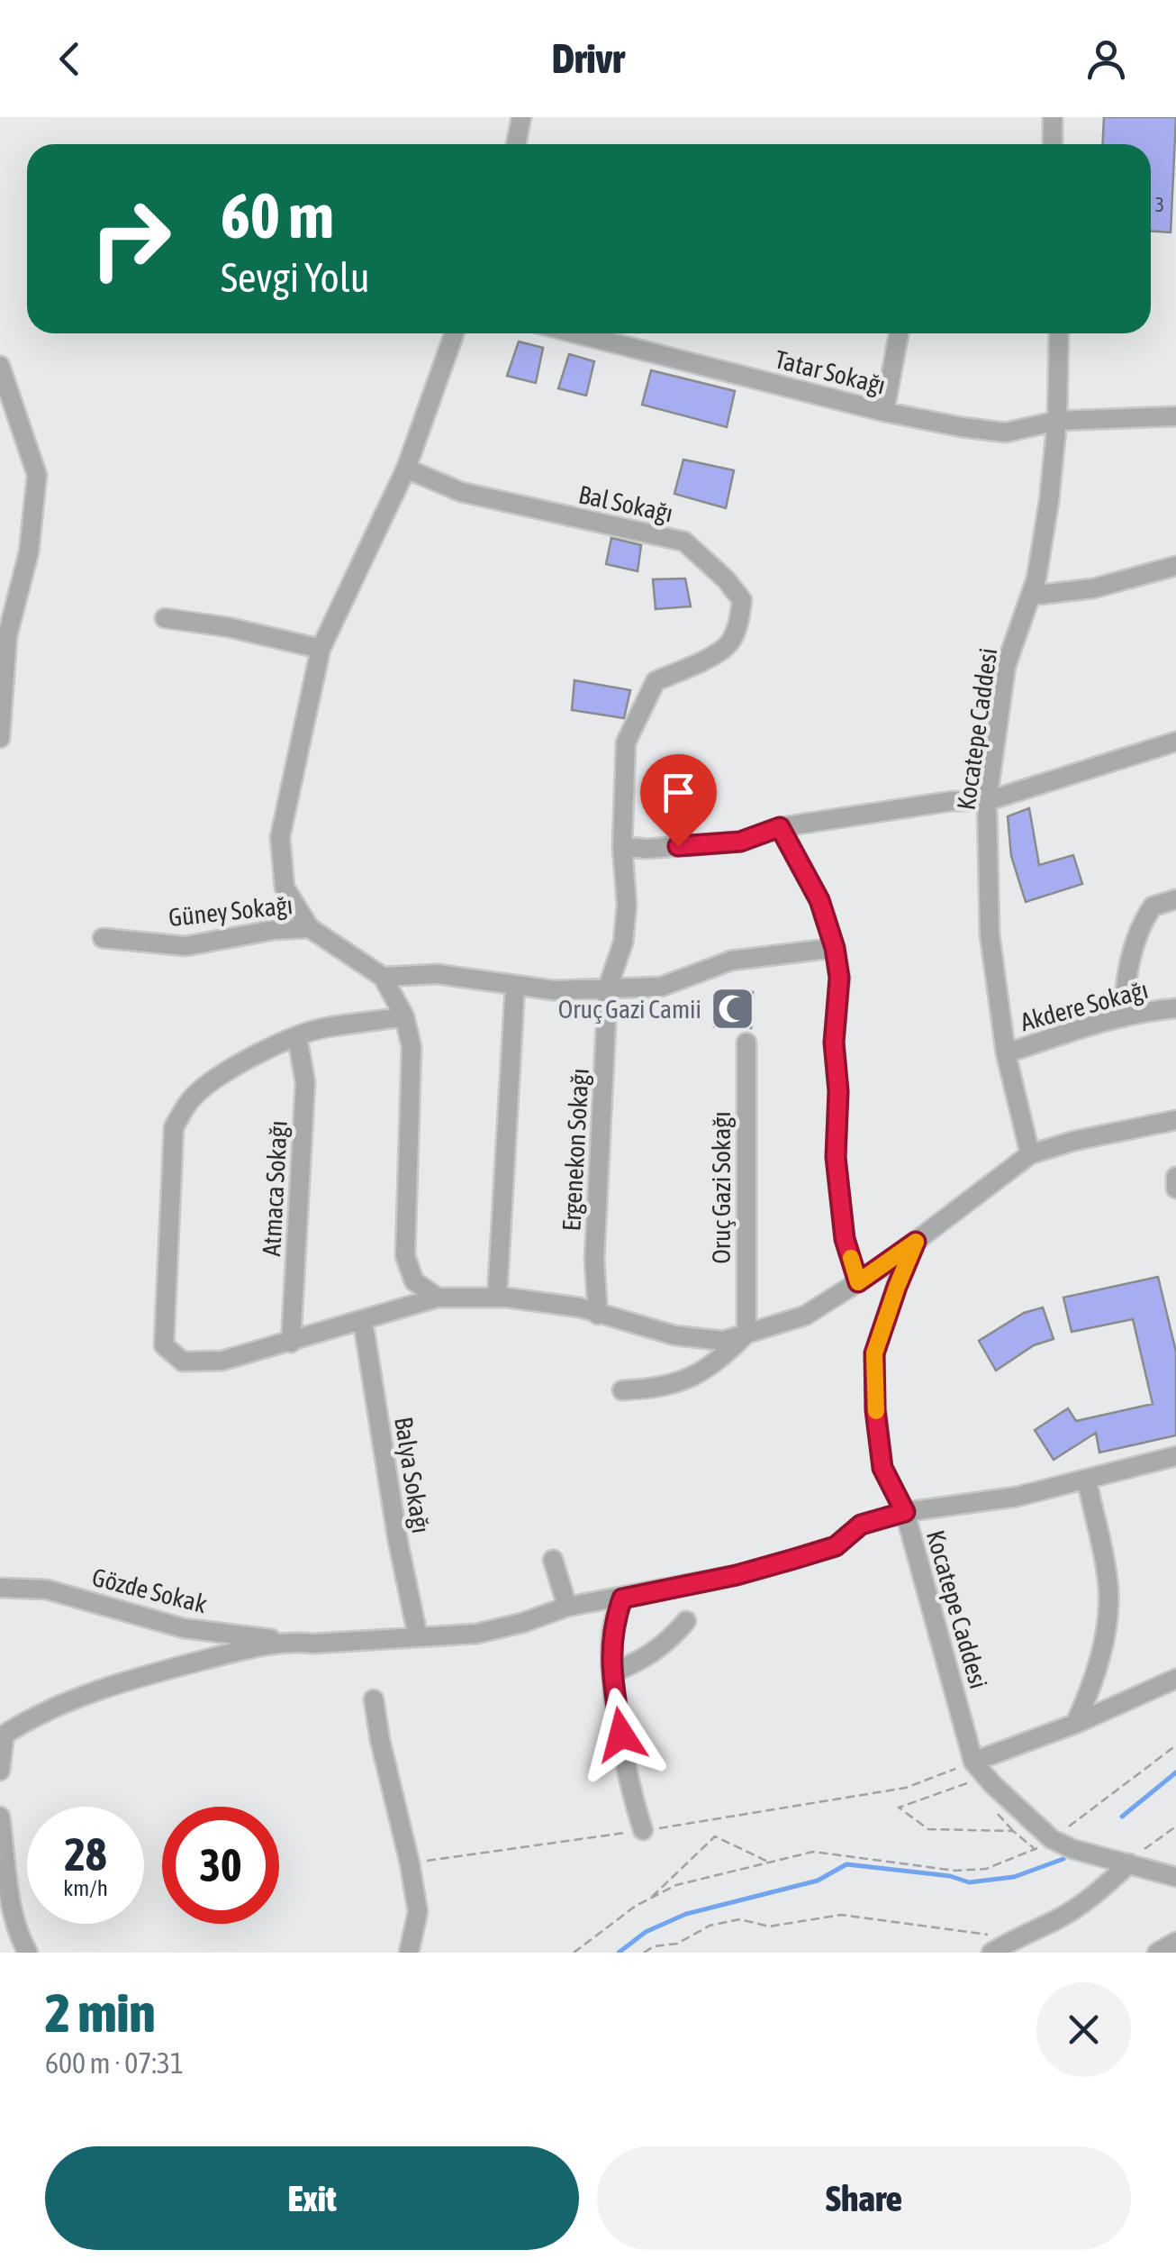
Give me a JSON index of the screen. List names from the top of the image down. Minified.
{"streets":{"street":["Tatar Sokağı","Bal Sokağı","Kocatepe Caddesi","Güney Sokağı","Akdere Sokağı","Ergenekon Sokağı","Oruç Gazi Sokağı","Atmaca Sokağı","Balya Sokağı","Gözde Sokak"]},"crossings":[["Tatar Sokağı","Kocatepe Caddesi"],["Bal Sokağı","Ergenekon Sokağı"],["Kocatepe Caddesi","Akdere Sokağı"]],"places":{"mosque":["Oruç Gazi Camii"]},"house_numbers":["3"],"page":{"header":"Drivr","turn":["60 m","Sevgi Yolu"],"speed":"28 km/h","limit":"30","heading":["2 min","600 m · 07:31"],"buttons":["Exit","Share"]}}
